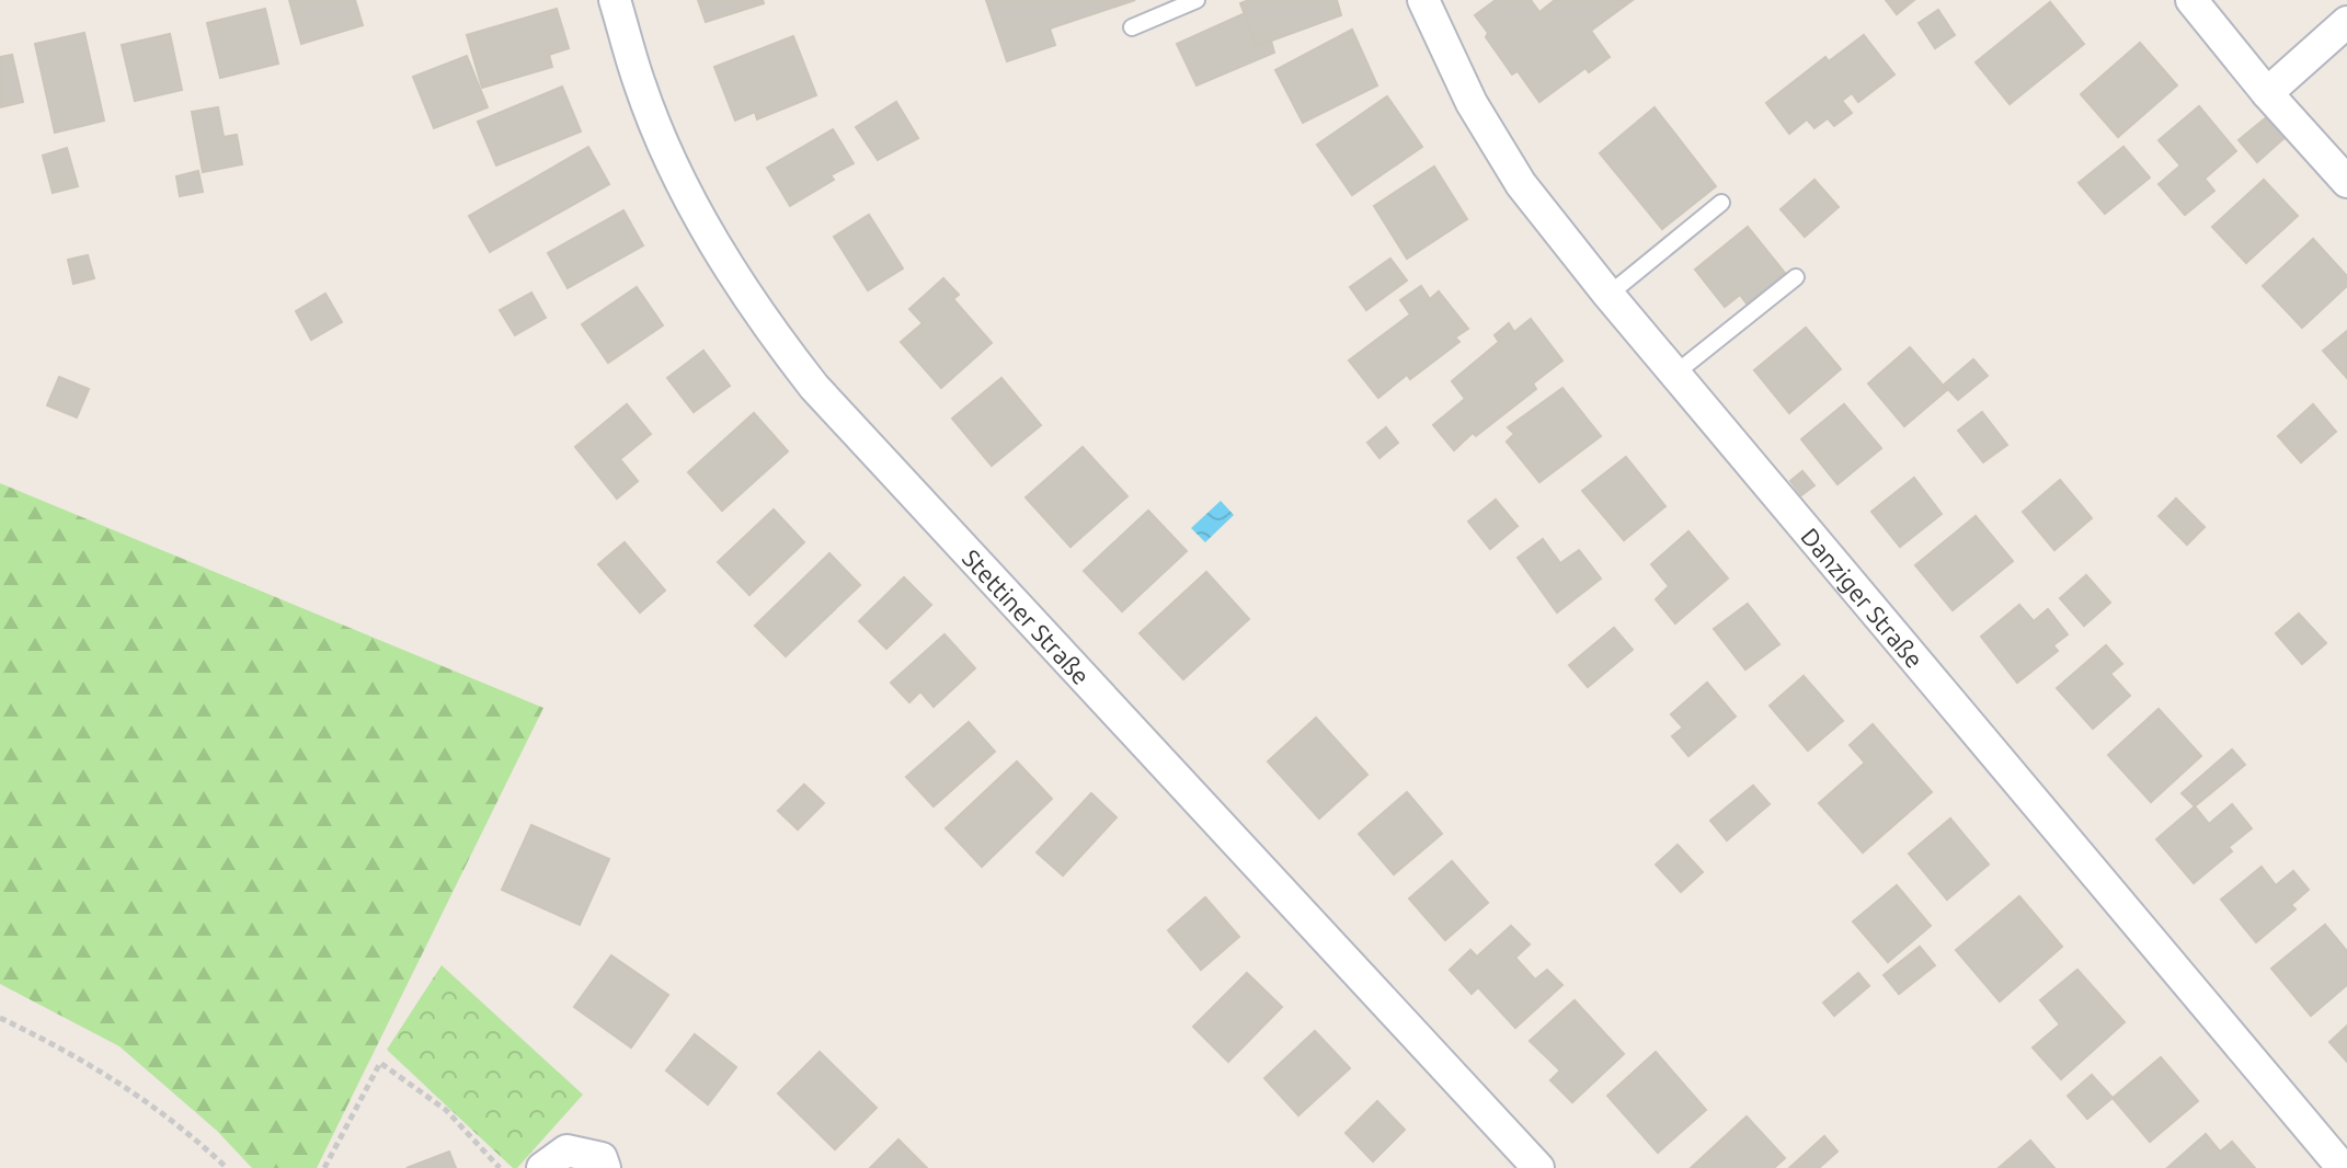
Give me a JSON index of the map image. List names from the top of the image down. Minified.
{"streets":{"street":["Danziger Straße","Stettiner Straße"]}}
